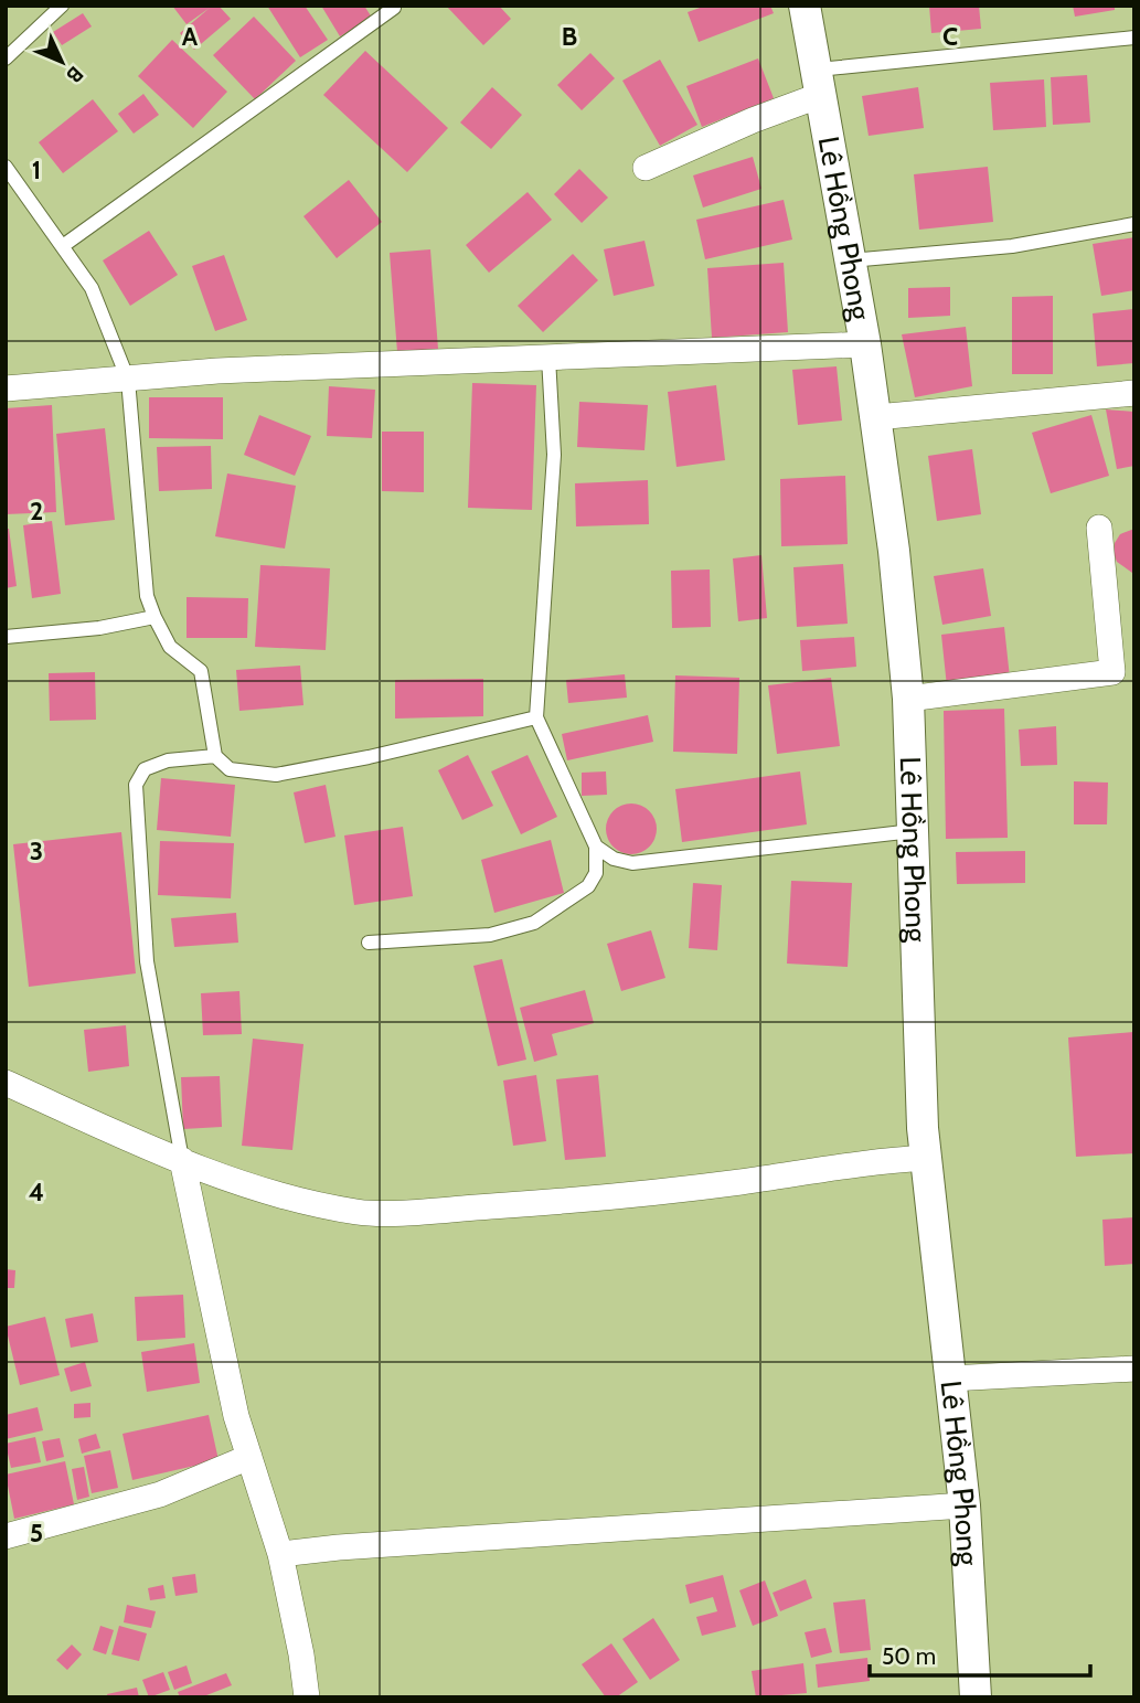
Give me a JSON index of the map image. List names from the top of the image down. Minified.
{"streets":{"street":["Lê Hồng Phong"]},"scale_bar":"50 m","north":"bottom right","grid":{"columns":["A","B","C"],"rows":["1","2","3","4","5"]}}
